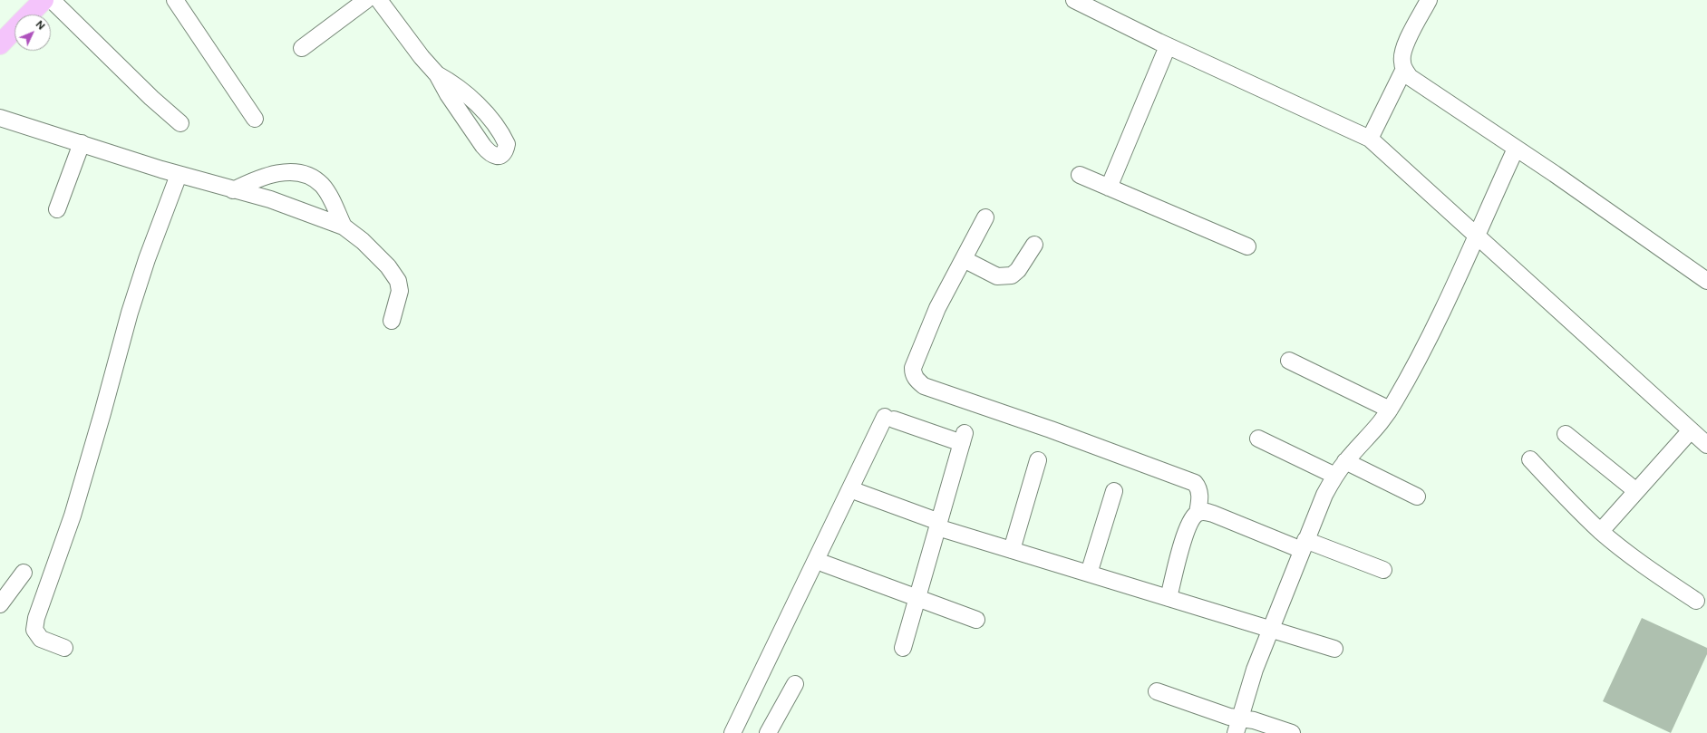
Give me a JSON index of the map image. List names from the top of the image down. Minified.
{"north":"top right"}
